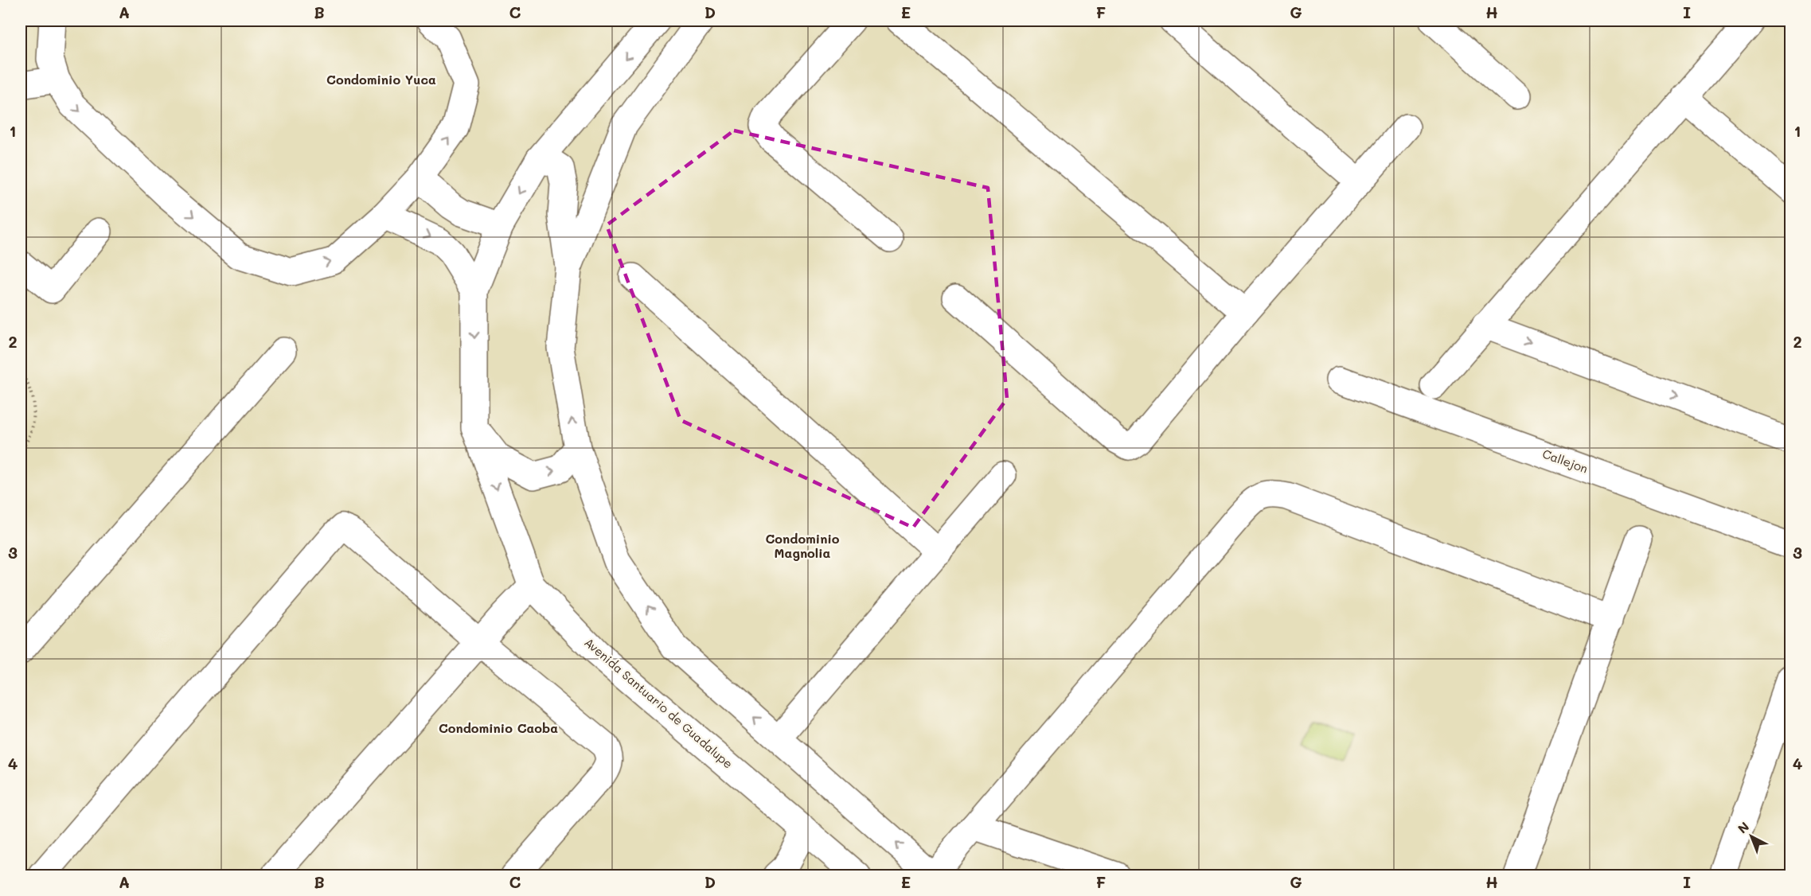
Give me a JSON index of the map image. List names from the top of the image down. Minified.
{"streets":{"street":["Callejon","Avenida Santuario de Guadalupe"]},"districts":["Condominio Yuca","Condominio Magnolia","Condominio Caoba"],"north":"top left","grid":{"columns":["A","B","C","D","E","F","G","H","I"],"rows":["1","2","3","4"]}}
